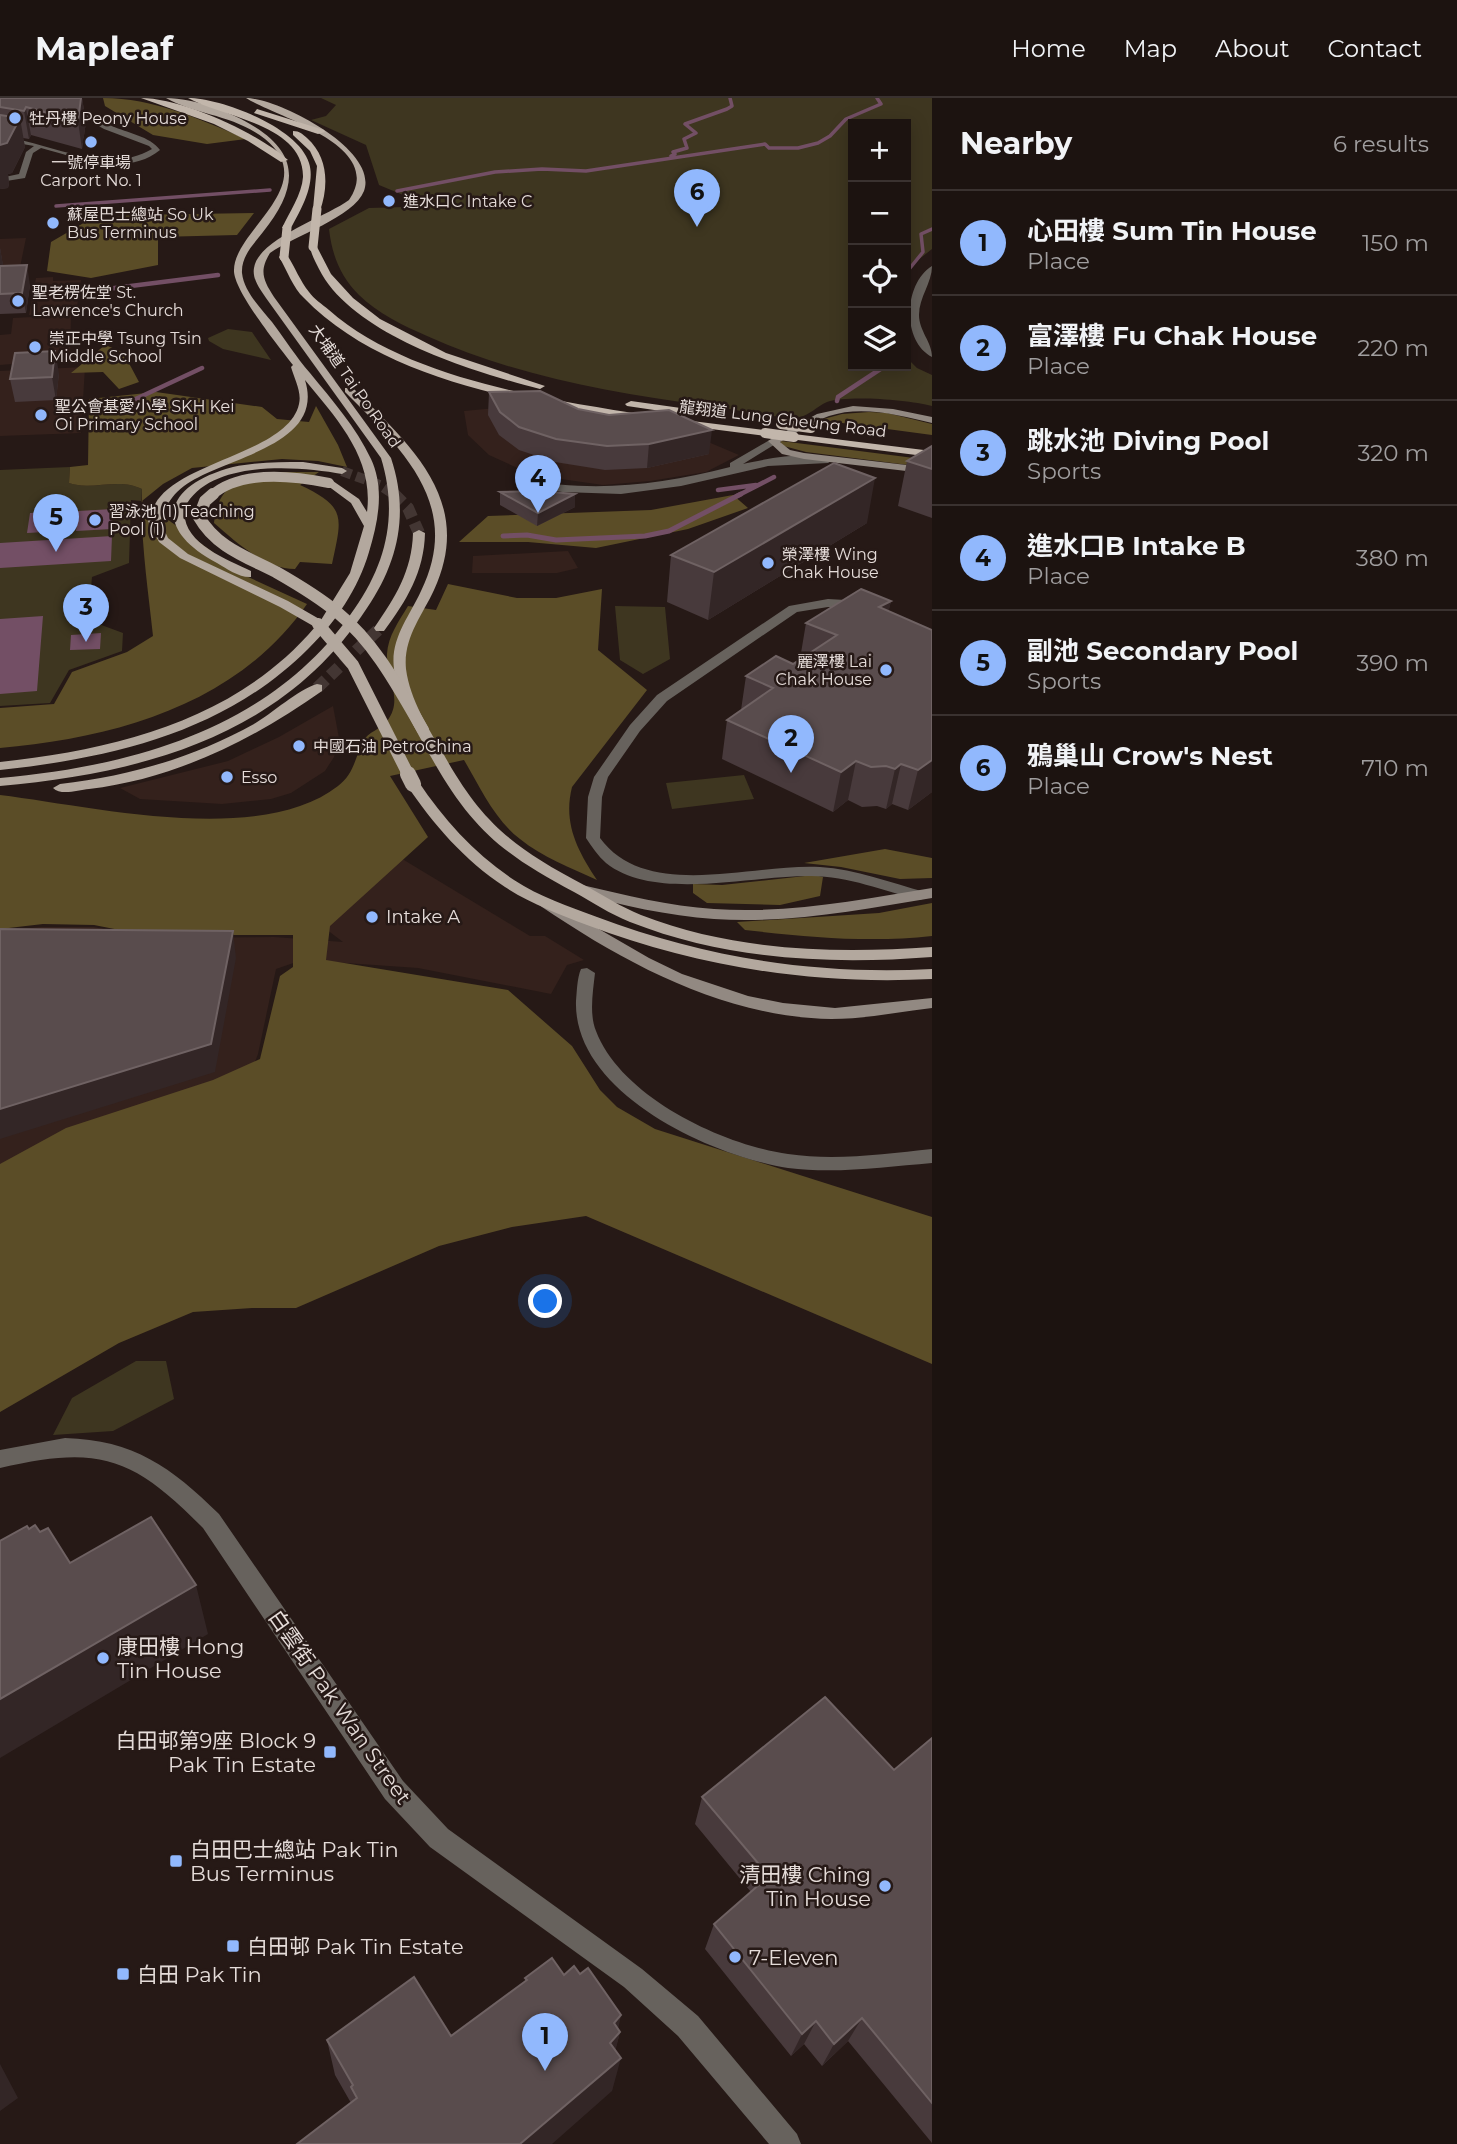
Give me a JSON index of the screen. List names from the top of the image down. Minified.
{"streets":{"highway":["龍翔道 Lung Cheung Road"],"main road":["大埔道 Tai Po Road"],"street":["白雲街 Pak Wan Street"]},"places":{"other":["牡丹樓 Peony House","一號停車場 Carport No. 1","進水口C Intake C","蘇屋巴士總站 So Uk Bus Terminus","聖老楞佐堂 St. Lawrence's Church","崇正中學 Tsung Tsin Middle School","聖公會基愛小學 SKH Kei Oi Primary School","習泳池 (1) Teaching Pool (1)","榮澤樓 Wing Chak House","麗澤樓 Lai Chak House","中國石油 PetroChina","Esso","Intake A","康田樓 Hong Tin House","清田樓 Ching Tin House","7-Eleven"],"transit":["白田邨第9座 Block 9 Pak Tin Estate","白田巴士總站 Pak Tin Bus Terminus","白田邨 Pak Tin Estate","白田 Pak Tin"]},"page":{"header":"Mapleaf","nav":["Home","Map","About","Contact"],"heading":["Nearby","6 results"],"map_buttons":["+","−"],"pins":["6","4","5","3","2","1"],"list":[{"mark":"1","name":"心田樓 Sum Tin House","note":"Place","value":"150 m"},{"mark":"2","name":"富澤樓 Fu Chak House","note":"Place","value":"220 m"},{"mark":"3","name":"跳水池 Diving Pool","note":"Sports","value":"320 m"},{"mark":"4","name":"進水口B Intake B","note":"Place","value":"380 m"},{"mark":"5","name":"副池 Secondary Pool","note":"Sports","value":"390 m"},{"mark":"6","name":"鴉巢山 Crow's Nest","note":"Place","value":"710 m"}]}}
